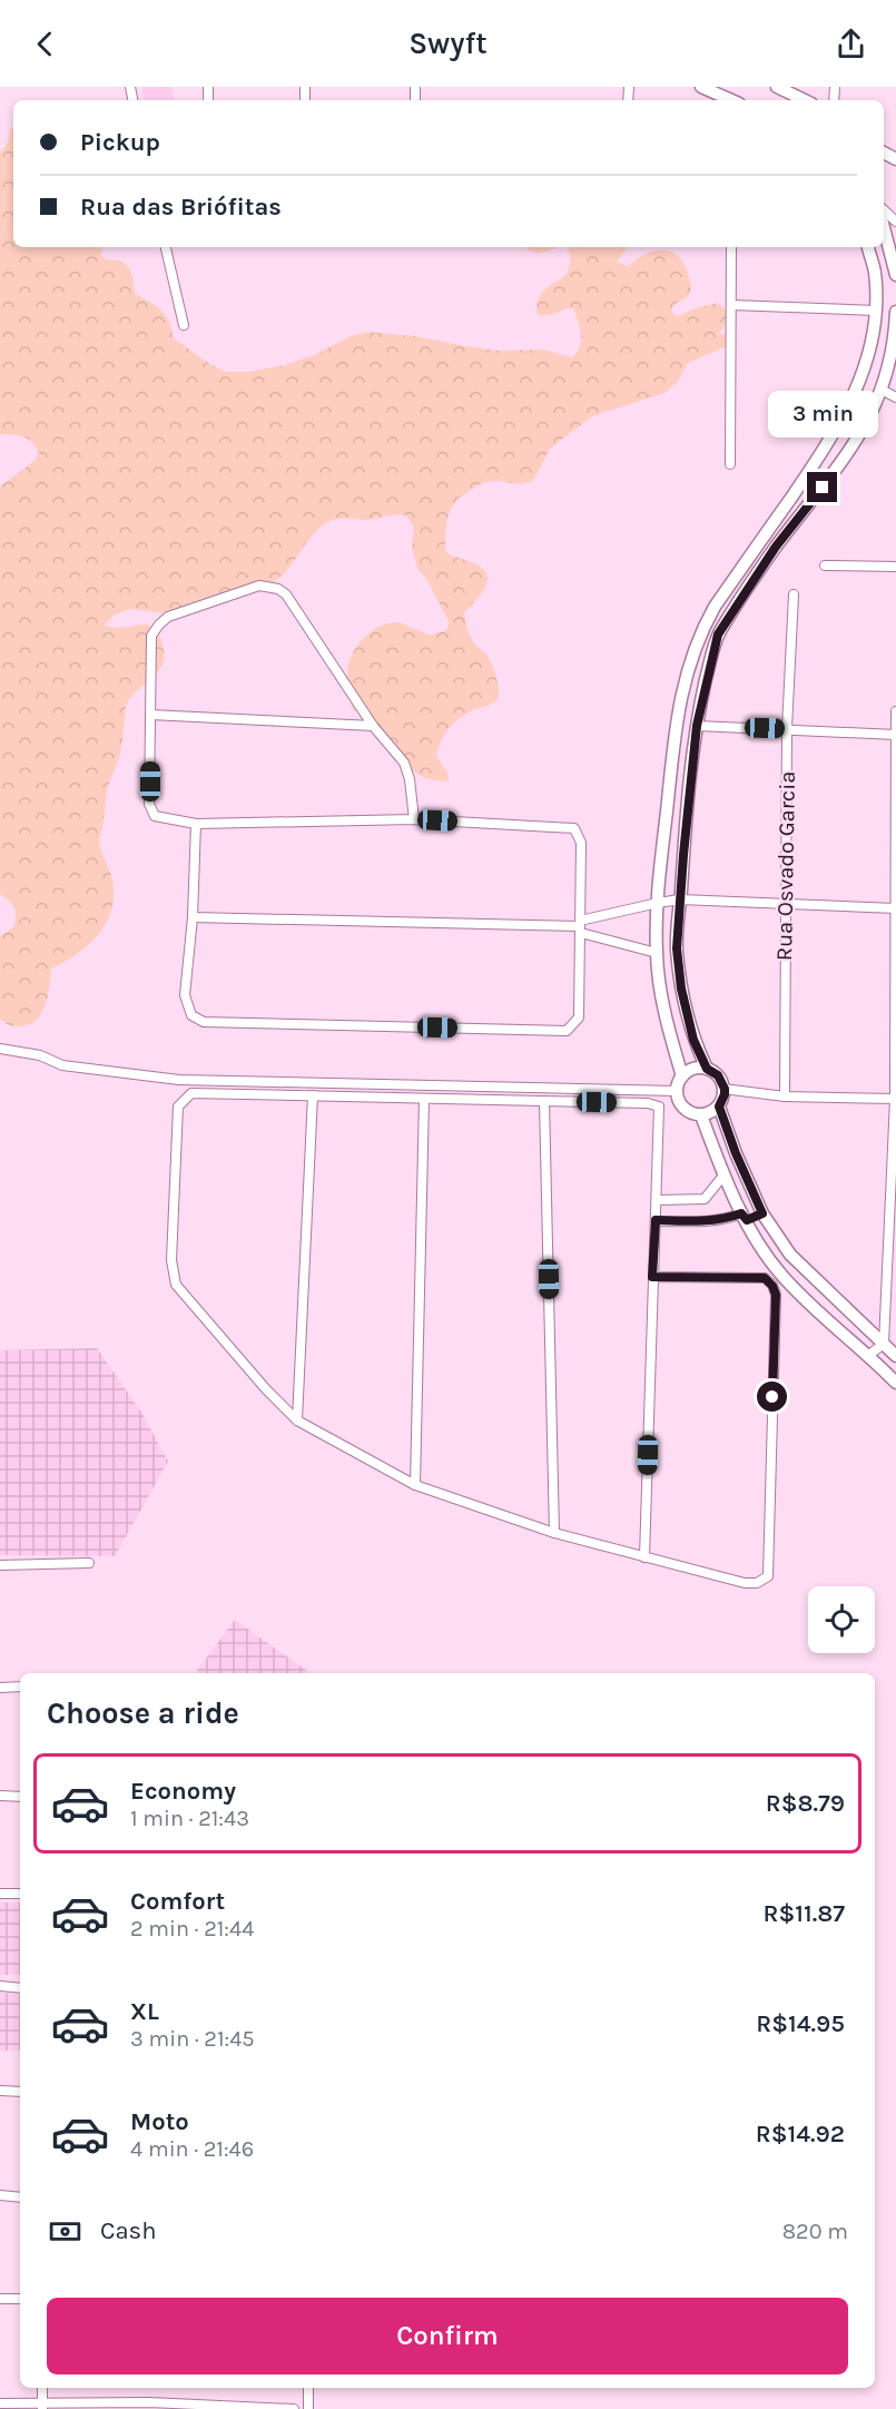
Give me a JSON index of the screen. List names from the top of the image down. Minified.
{"streets":{"street":["Rua Osvado Garcia"]},"page":{"header":"Swyft","banner":["Pickup","Rua das Briófitas"],"bubble":"3 min","heading":"Choose a ride","list":[{"name":"Economy","note":"1 min · 21:43","value":"R$8.79"},{"name":"Comfort","note":"2 min · 21:44","value":"R$11.87"},{"name":"XL","note":"3 min · 21:45","value":"R$14.95"},{"name":"Moto","note":"4 min · 21:46","value":"R$14.92"}],"pay":["Cash","820 m"],"buttons":"Confirm"}}
